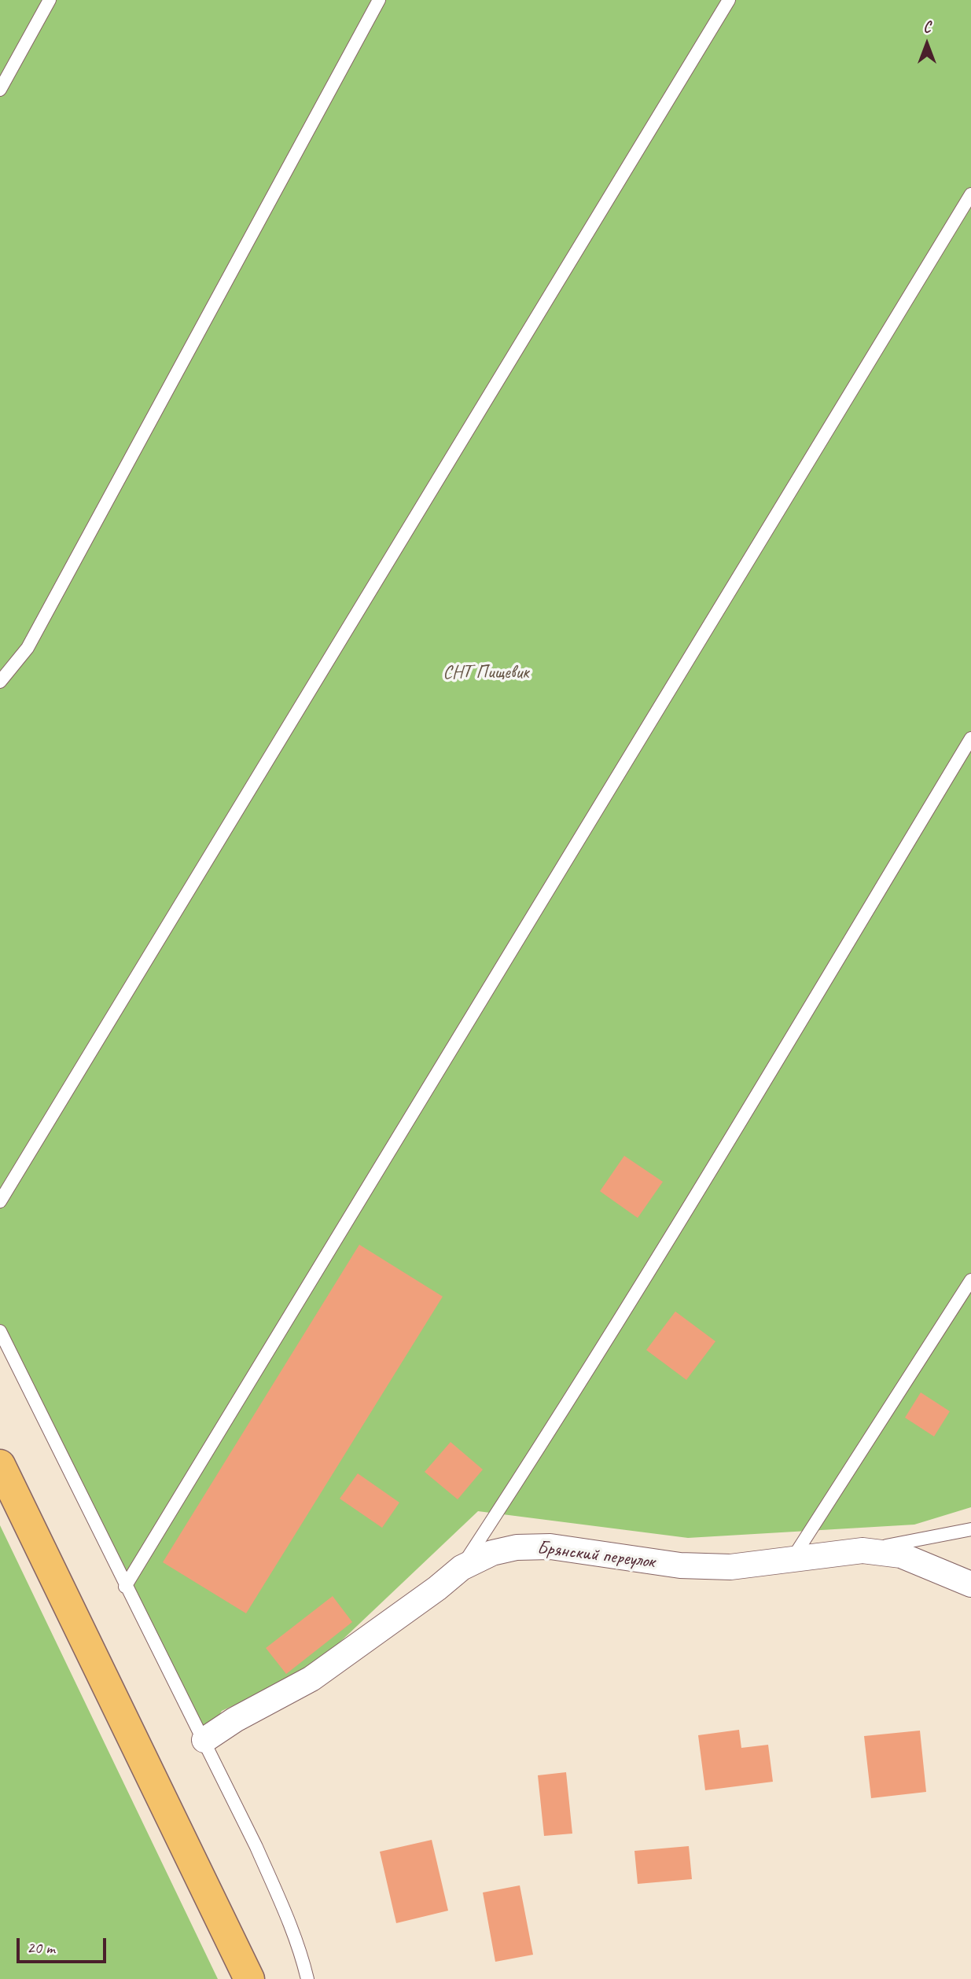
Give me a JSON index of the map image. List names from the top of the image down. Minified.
{"streets":{"street":["Брянский переулок"]},"parks":["СНТ Пищевик"],"scale_bar":"20 m","north":"top"}
